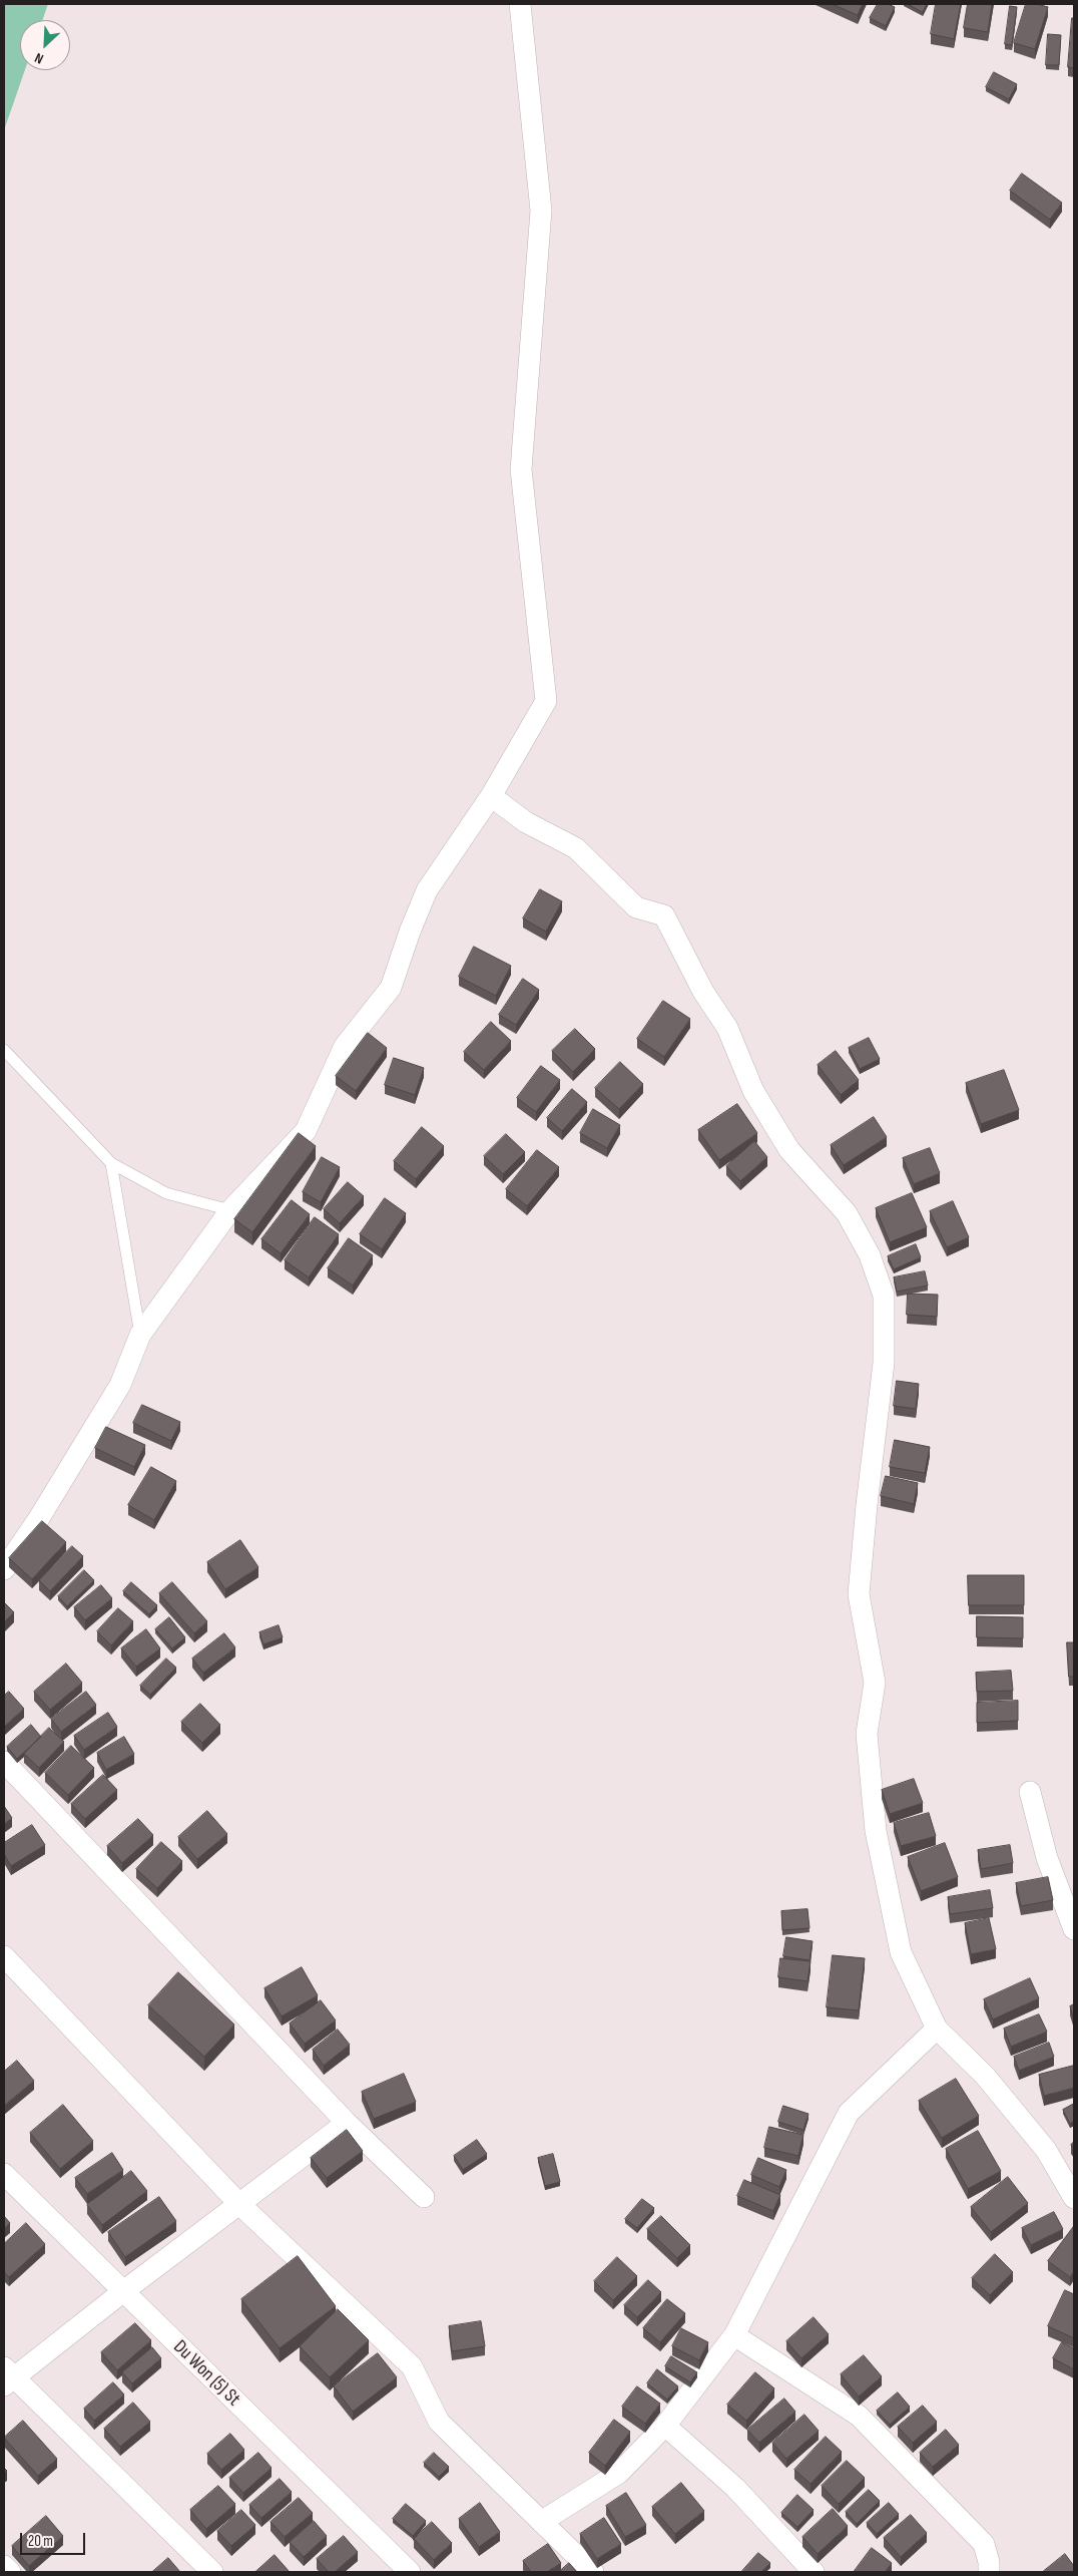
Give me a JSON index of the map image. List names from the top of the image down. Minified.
{"streets":{"street":["Du Won (5) St"]},"scale_bar":"20 m","north":"bottom left"}
